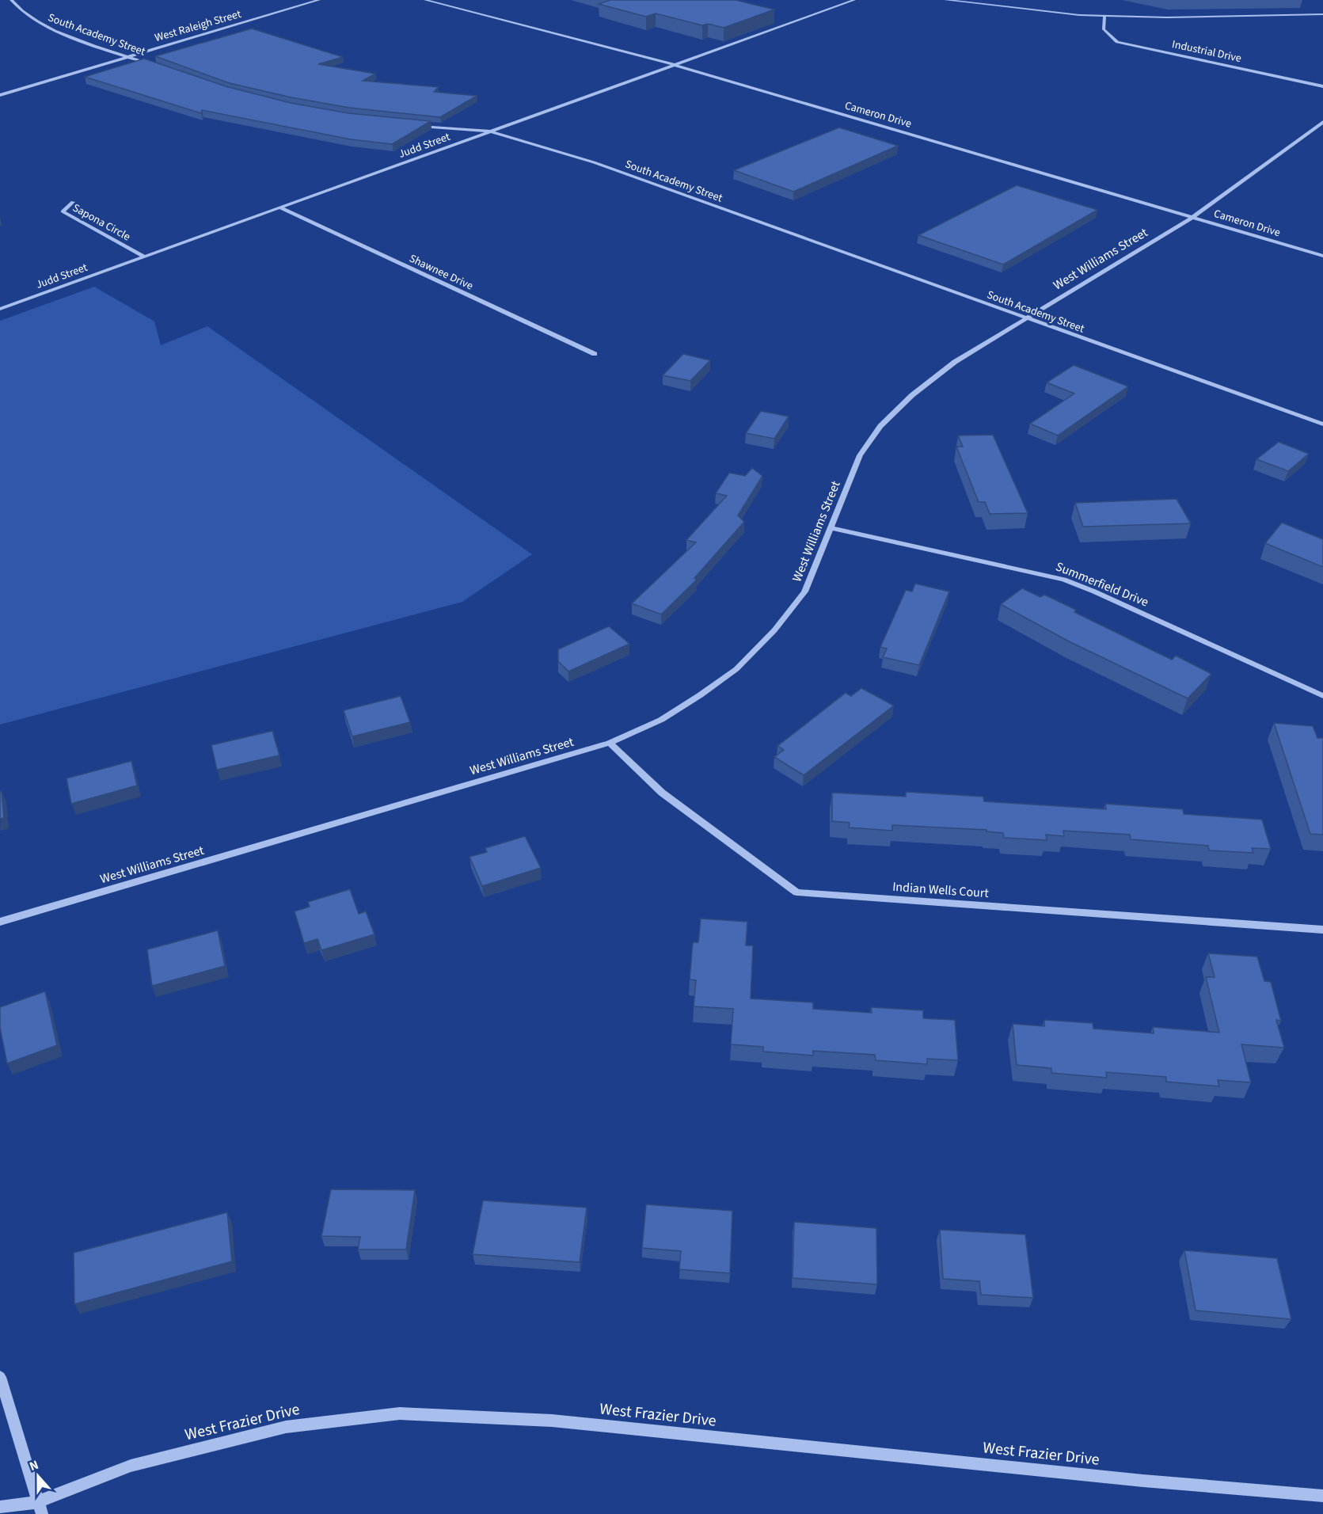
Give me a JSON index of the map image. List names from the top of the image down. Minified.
{"streets":{"street":["West Raleigh Street","South Academy Street","Industrial Drive","Cameron Drive","Judd Street","Sapona Circle","West Williams Street","Shawnee Drive","Summerfield Drive","Indian Wells Court","West Frazier Drive"]},"crossings":[["West Raleigh Street","South Academy Street"],["South Academy Street","Judd Street"],["South Academy Street","West Williams Street"],["Cameron Drive","Judd Street"],["Cameron Drive","West Williams Street"],["Judd Street","Sapona Circle"],["Judd Street","Shawnee Drive"],["West Williams Street","Summerfield Drive"],["West Williams Street","Indian Wells Court"]],"north":"top"}
